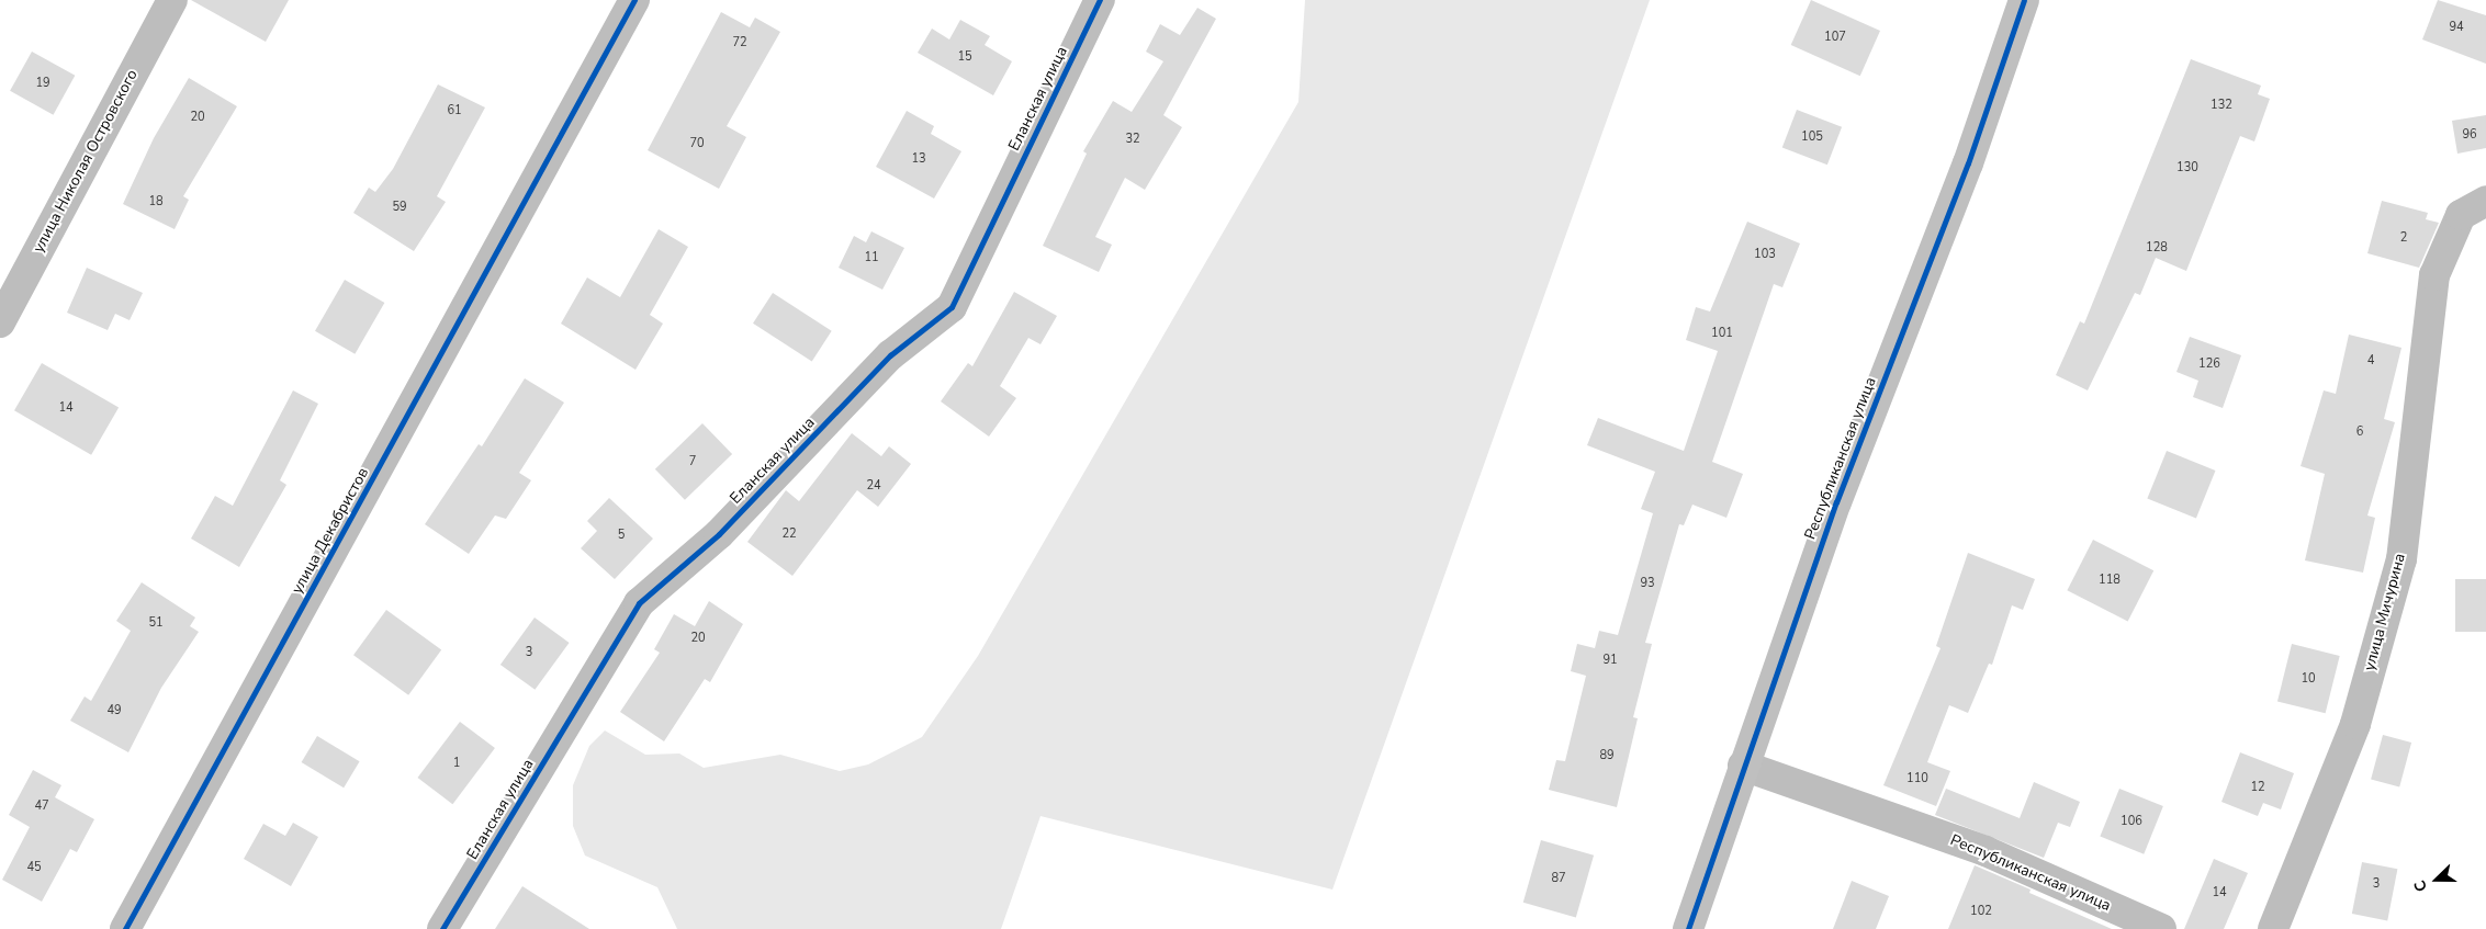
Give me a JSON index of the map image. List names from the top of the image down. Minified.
{"streets":{"street":["Еланская улица","улица Николая Островского","Республиканская улица","улица Декабристов","улица Мичурина"]},"house_numbers":["94","107","72","15","19","132","61","20","96","105","32","70","13","130","18","59","2","128","103","11","101","4","126","14","6","7","24","22","5","118","93","51","20","3","91","10","49","89","1","110","12","47","106","45","87","3","14","102"],"north":"left"}
